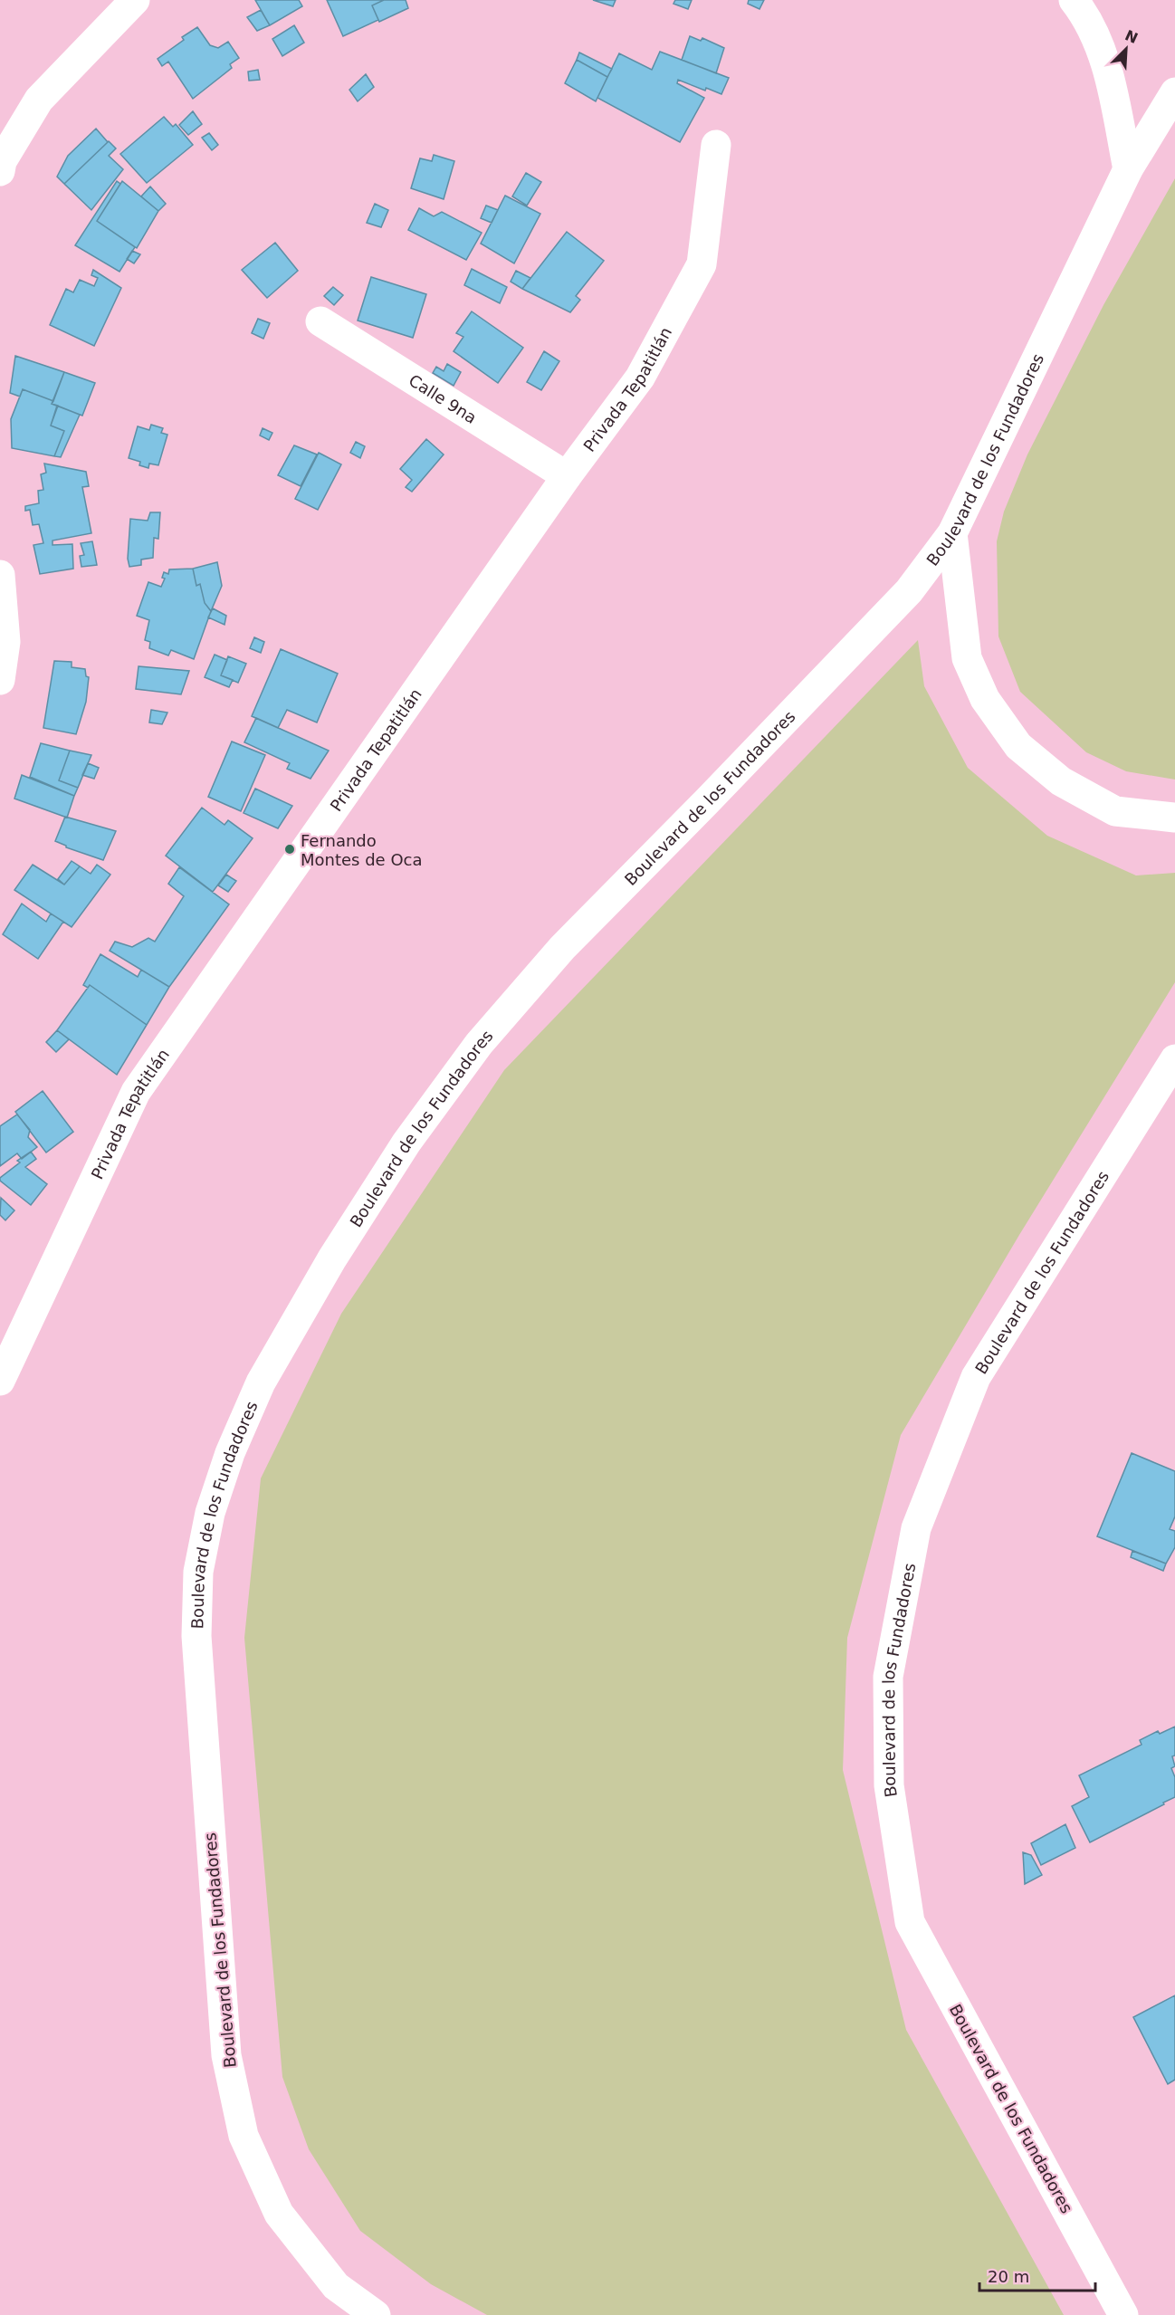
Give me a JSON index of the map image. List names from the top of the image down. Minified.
{"streets":{"main road":["Privada Tepatitlán","Calle 9na","Boulevard de los Fundadores"]},"crossings":[["Privada Tepatitlán","Calle 9na"]],"places":["Fernando Montes de Oca"],"scale_bar":"20 m","north":"top right"}
